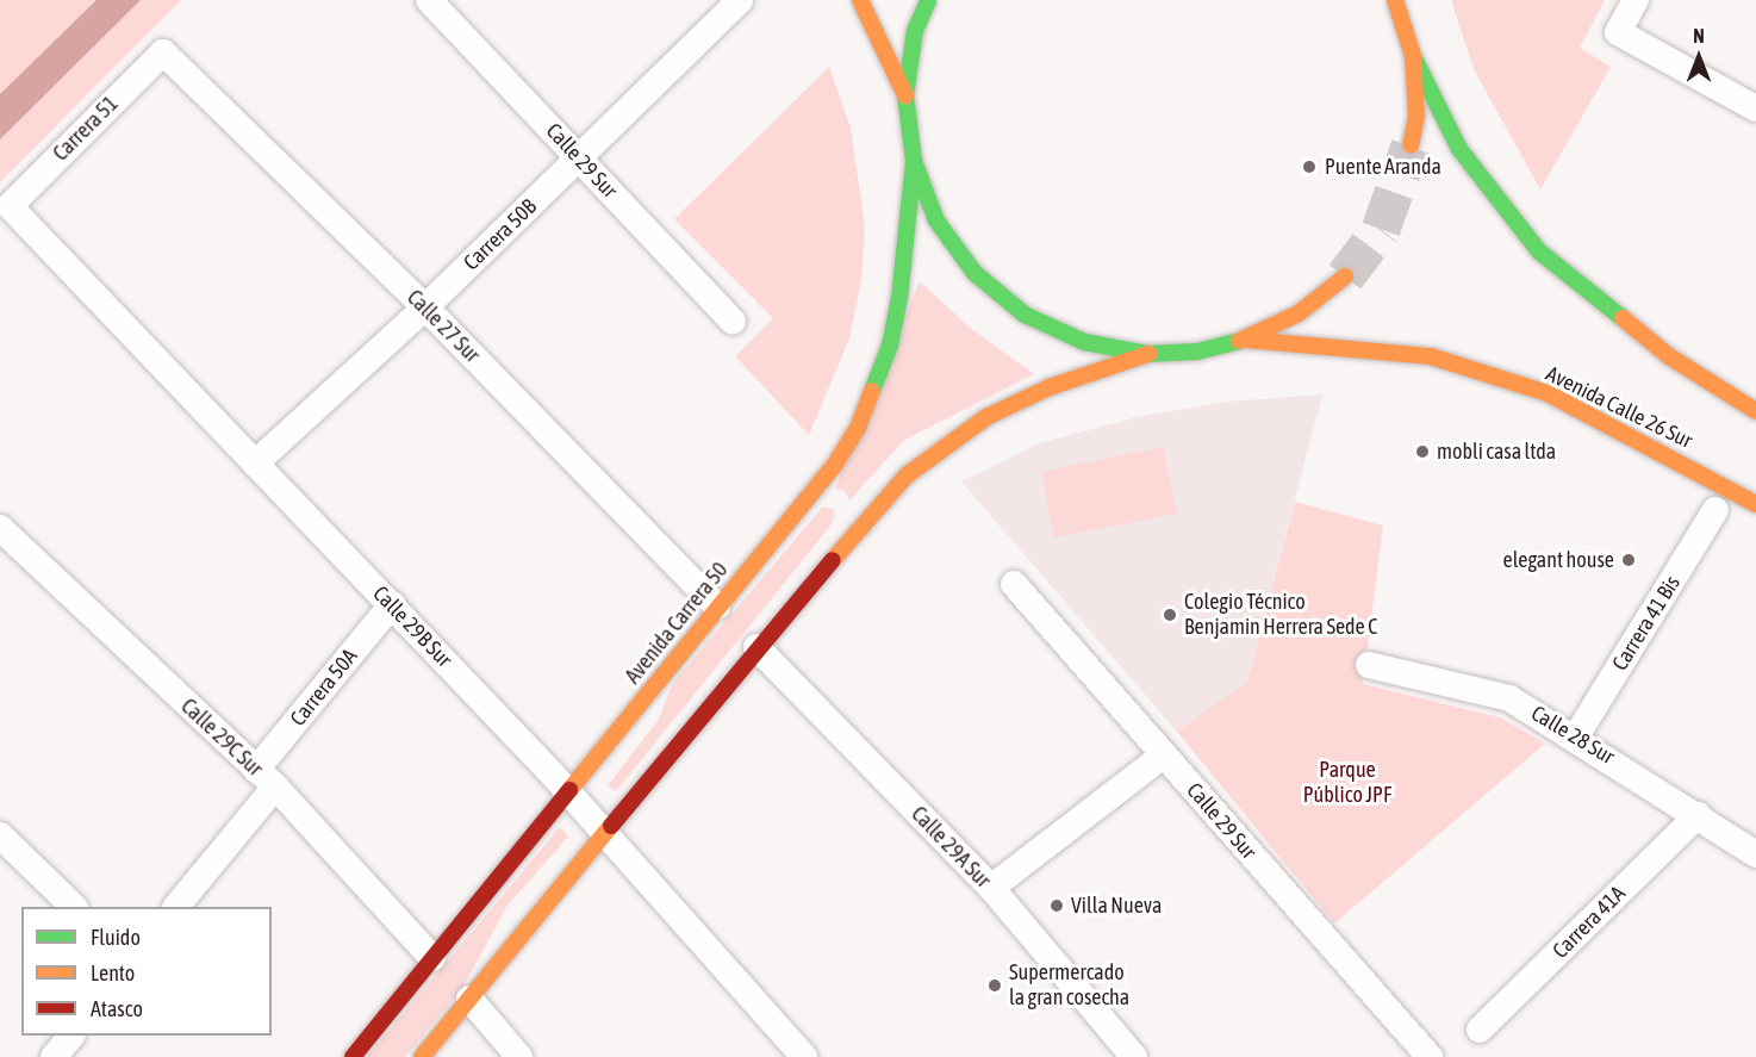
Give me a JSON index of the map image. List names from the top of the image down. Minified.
{"streets":{"main road":["Avenida Calle 26 Sur","Avenida Carrera 50"],"street":["Carrera 51","Calle 29 Sur","Carrera 50B","Calle 27 Sur","Carrera 41 Bis","Calle 29B Sur","Carrera 50A","Calle 28 Sur","Calle 29C Sur","Calle 29A Sur","Carrera 41A"]},"crossings":[["Carrera 51","Calle 27 Sur"],["Carrera 51","Calle 29B Sur"],["Calle 29 Sur","Carrera 50B"],["Carrera 50B","Calle 27 Sur"],["Carrera 50B","Calle 29B Sur"],["Calle 27 Sur","Avenida Carrera 50"],["Avenida Carrera 50","Calle 29B Sur"],["Avenida Carrera 50","Calle 29C Sur"],["Carrera 41 Bis","Calle 28 Sur"],["Calle 29B Sur","Carrera 50A"],["Carrera 50A","Calle 29C Sur"],["Calle 28 Sur","Carrera 41A"]],"parks":["Parque Público JPF"],"places":["Puente Aranda","mobli casa ltda","elegant house","Colegio Técnico Benjamin Herrera Sede C","Villa Nueva","Supermercado la gran cosecha"],"legend":["Fluido","Lento","Atasco"],"north":"top"}
